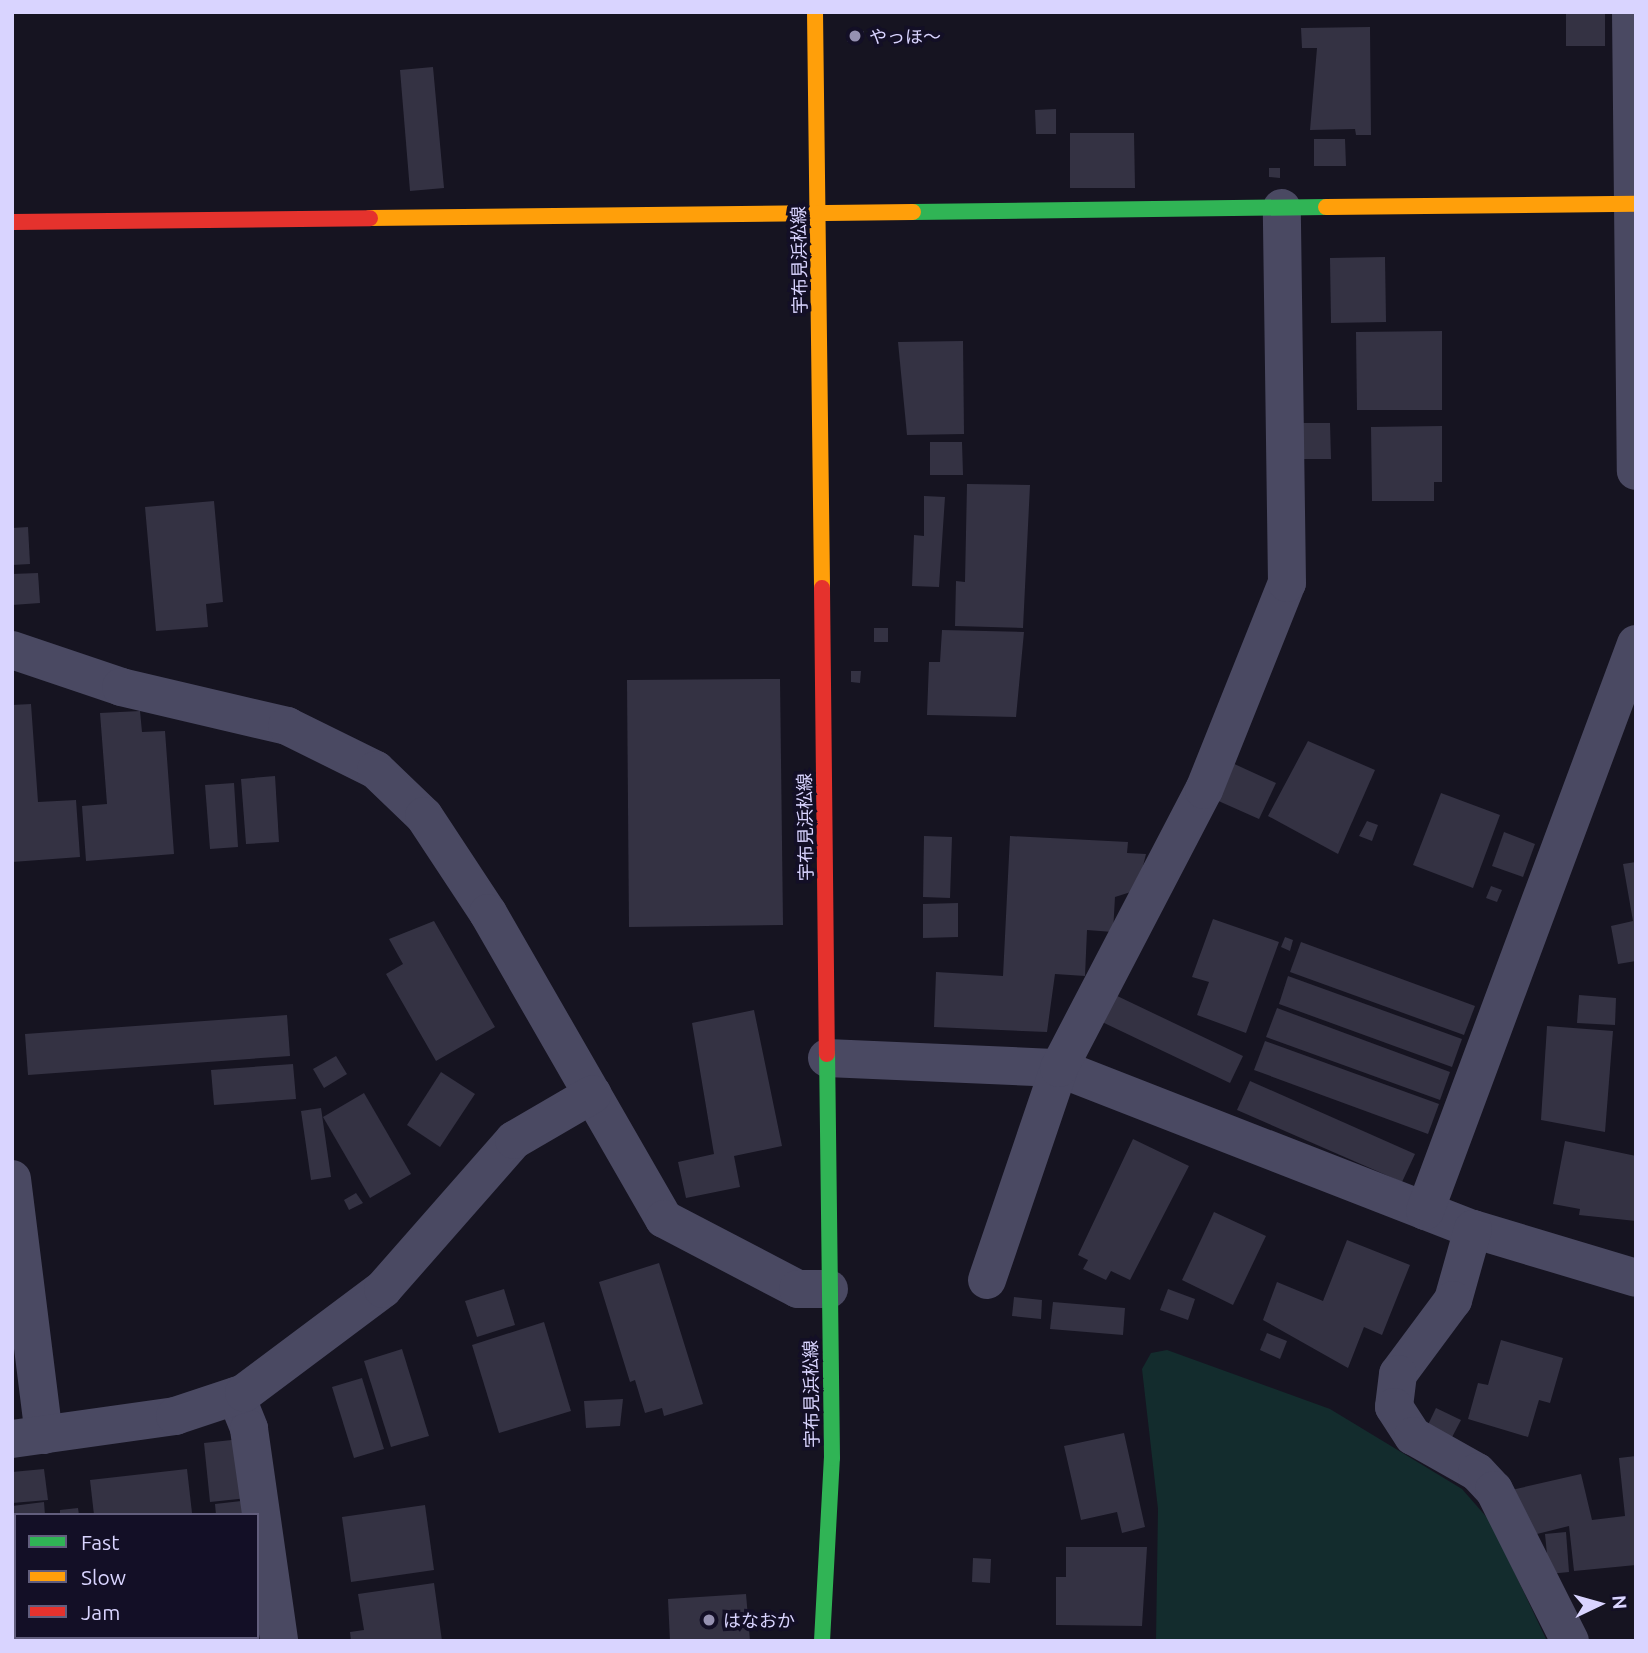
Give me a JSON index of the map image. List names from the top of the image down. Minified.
{"streets":{"main road":["宇布見浜松線"]},"places":["やっほ～","はなおか"],"legend":["Fast","Slow","Jam"],"north":"right"}
